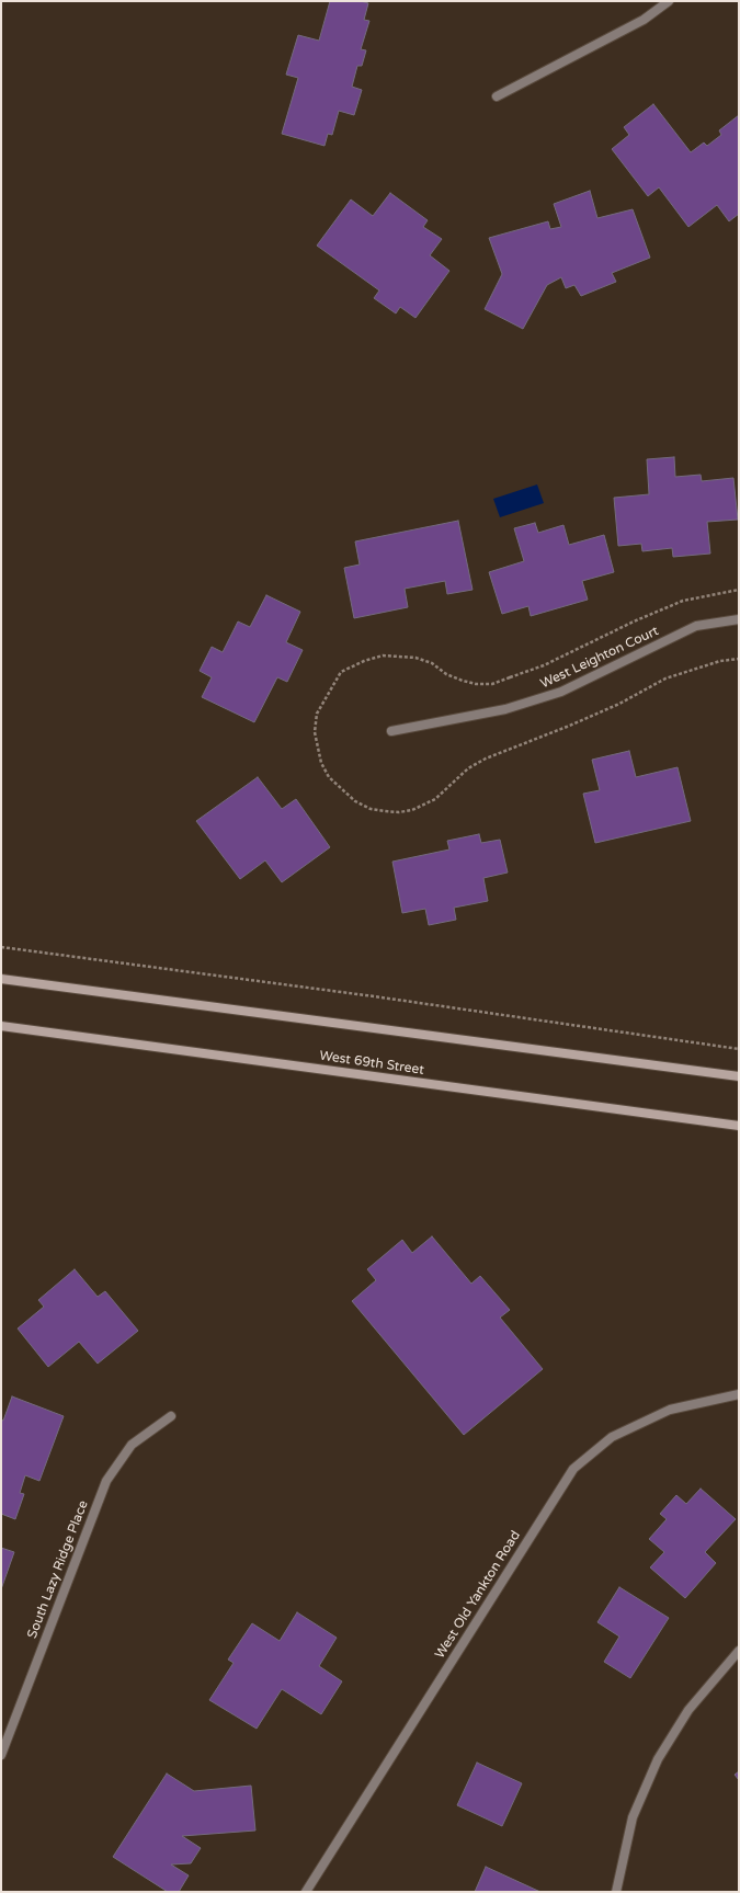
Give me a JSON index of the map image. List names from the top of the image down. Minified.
{"streets":{"main road":["West 69th Street"],"street":["West Leighton Court","South Lazy Ridge Place","West Old Yankton Road"]}}
